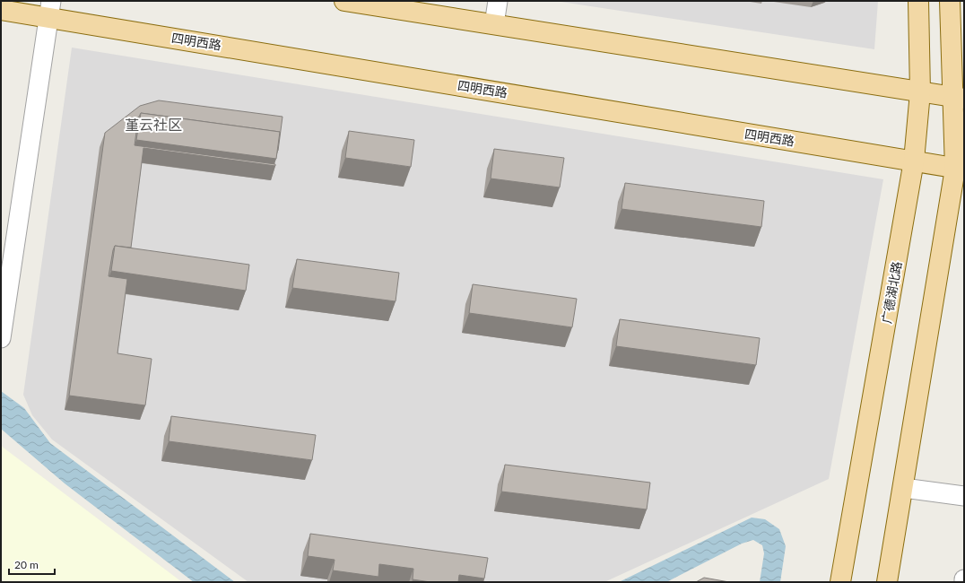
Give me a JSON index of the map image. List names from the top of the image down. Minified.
{"streets":{"main road":["四明西路","广德湖北路"]},"crossings":[["四明西路","广德湖北路"]],"districts":["堇云社区"],"scale_bar":"20 m"}
